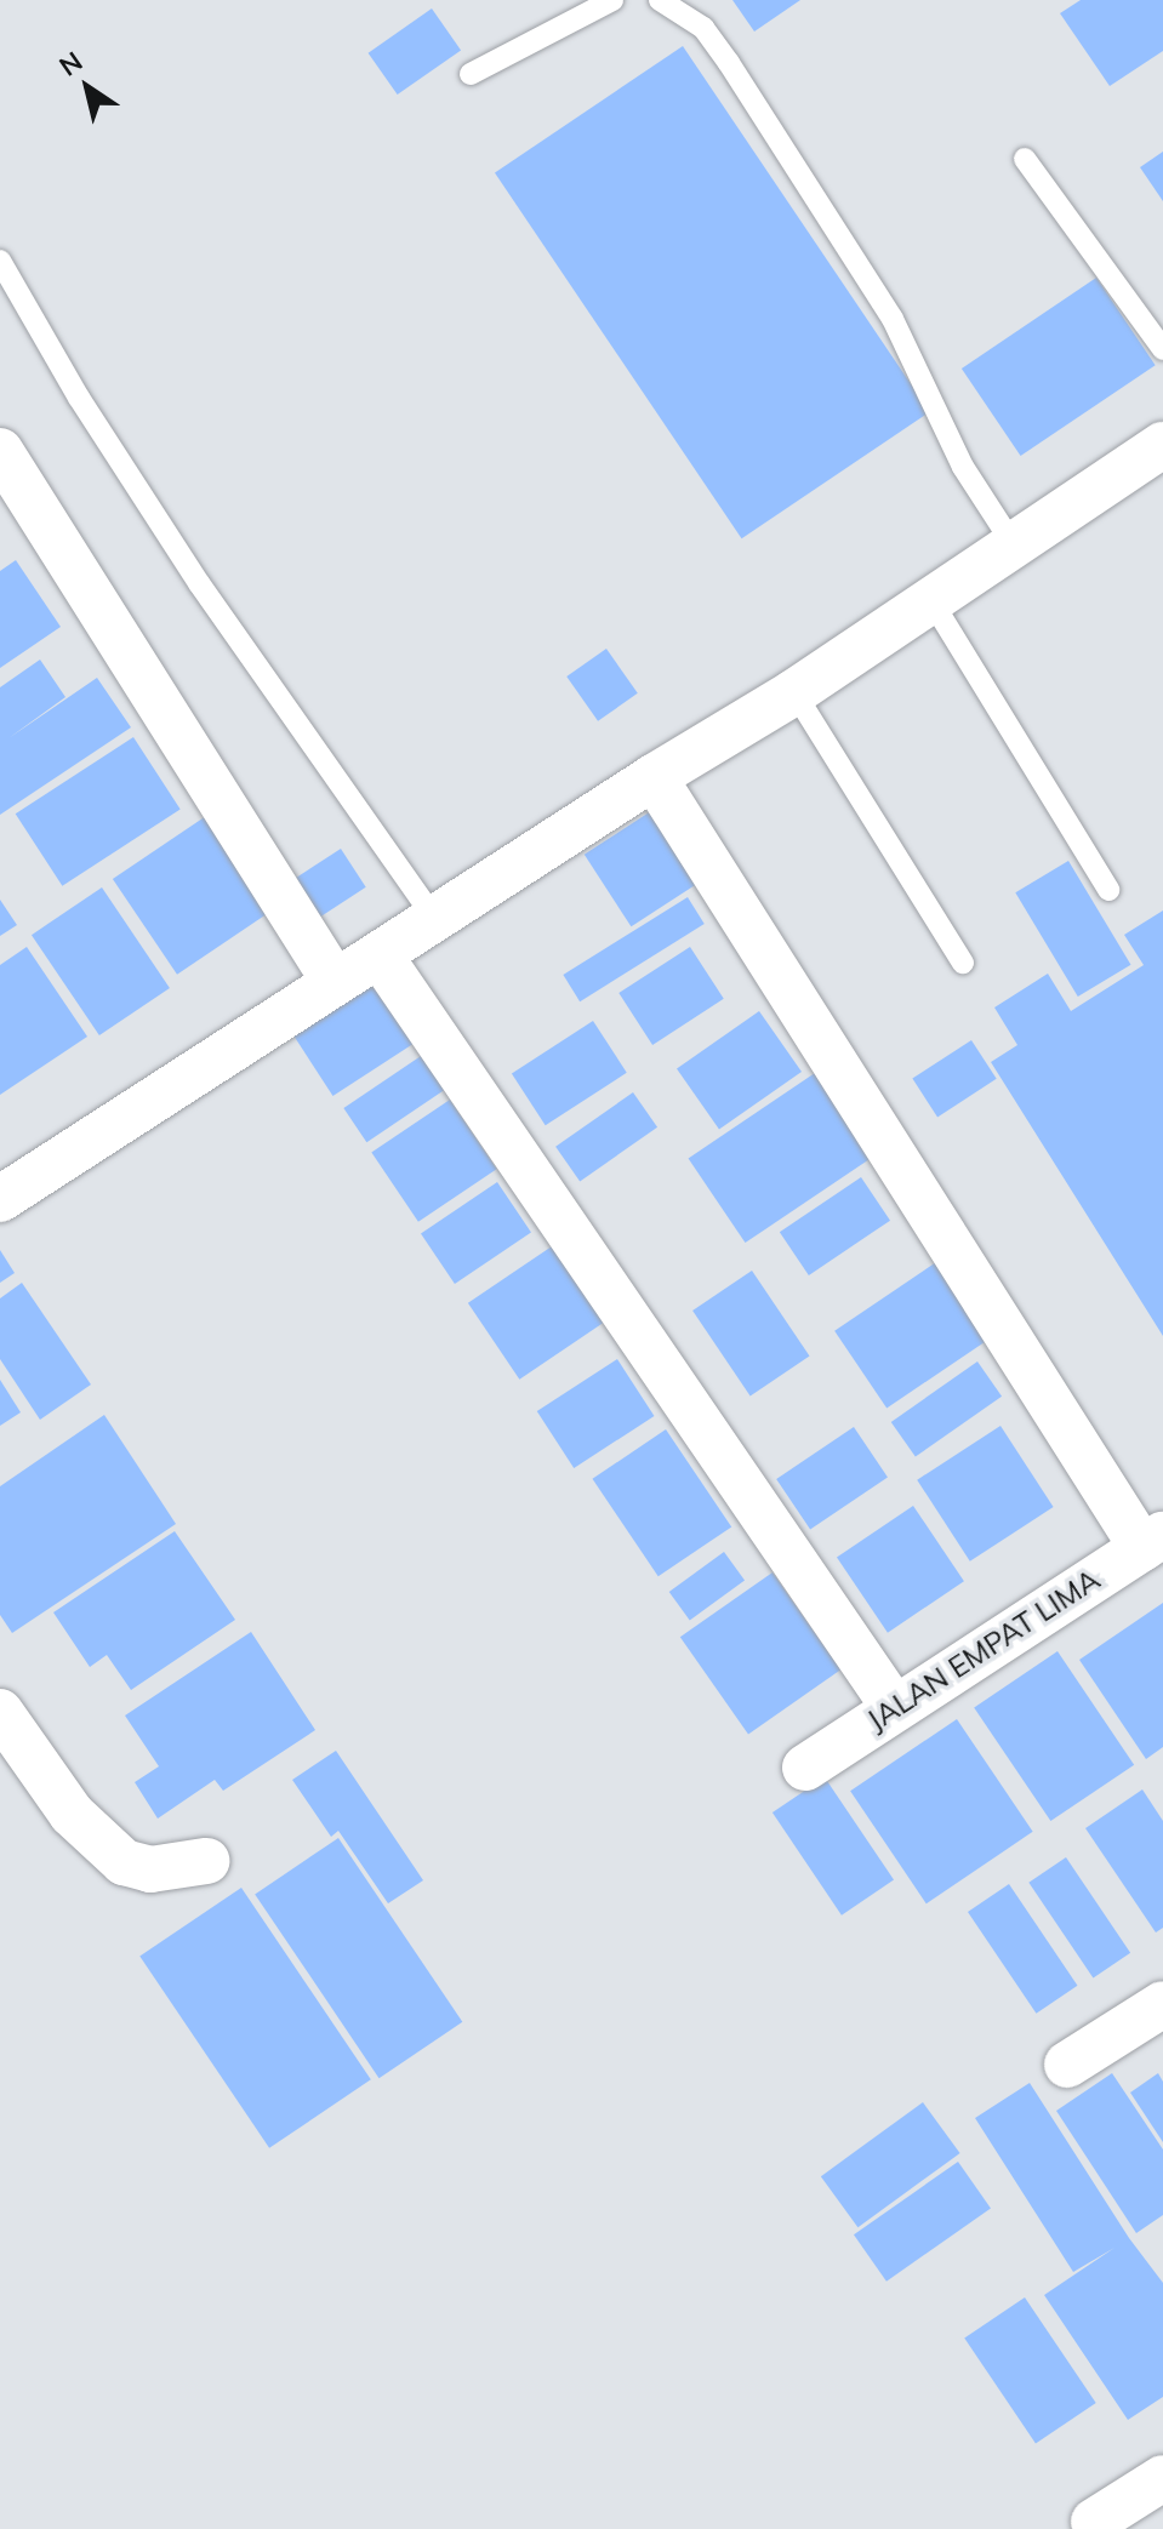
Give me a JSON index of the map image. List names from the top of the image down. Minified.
{"streets":{"street":["JALAN EMPAT LIMA"]},"north":"top left"}
